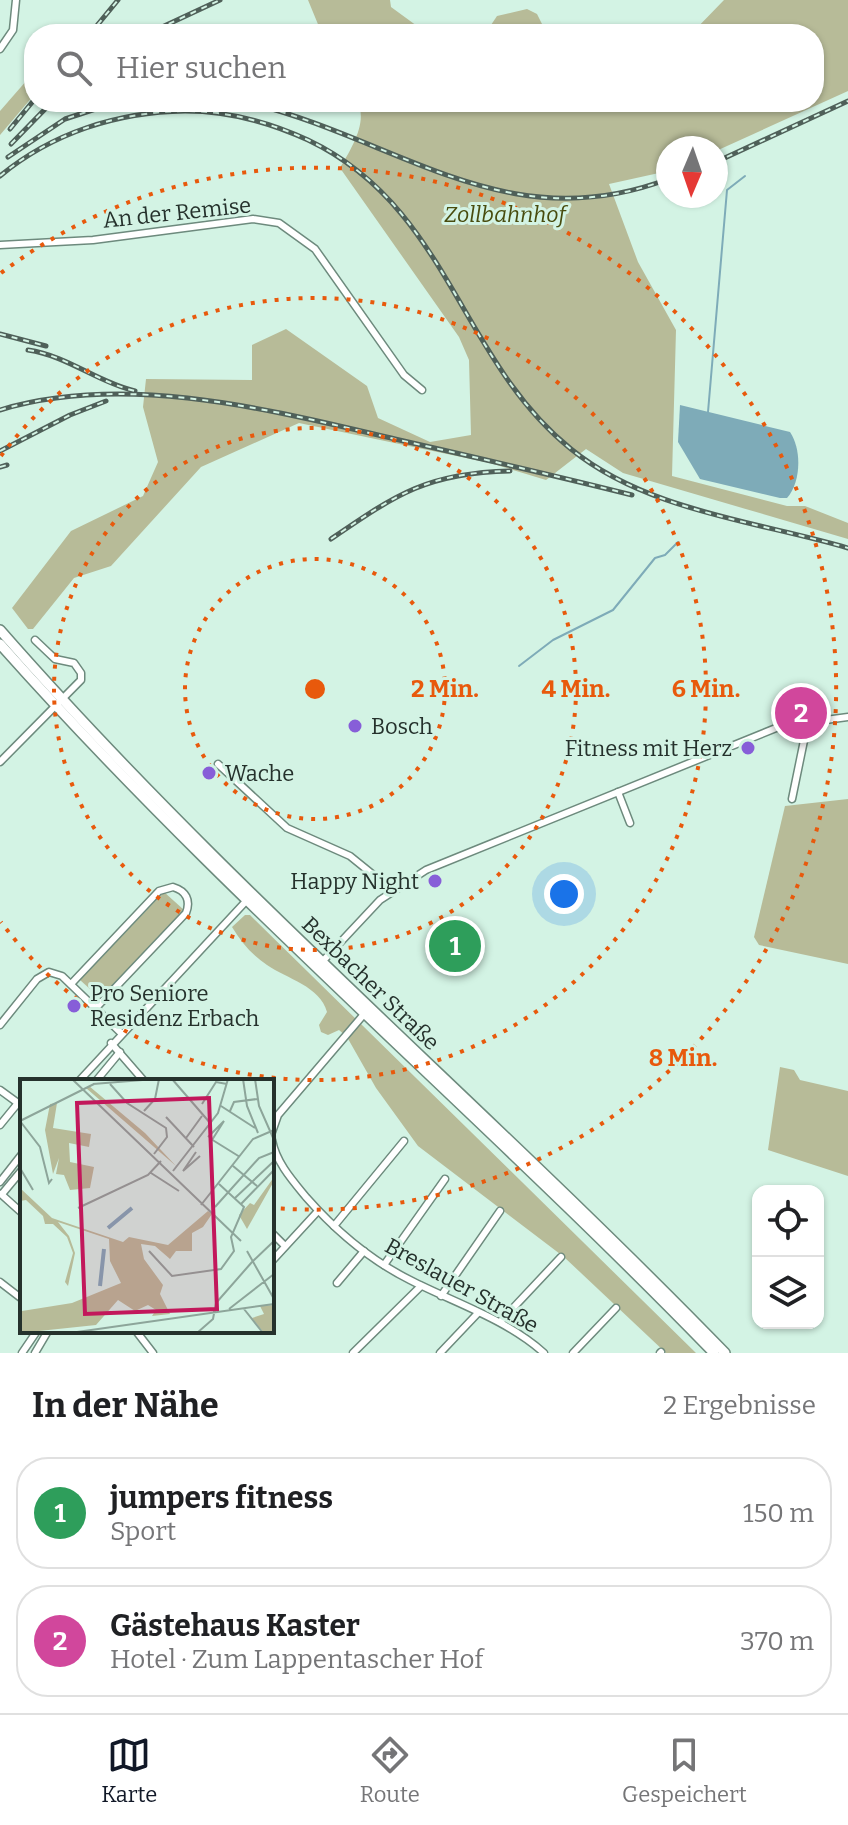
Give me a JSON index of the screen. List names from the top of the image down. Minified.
{"streets":{"main road":["Bexbacher Straße"],"street":["An der Remise","Breslauer Straße"]},"parks":["Zollbahnhof"],"places":["Bosch","Fitness mit Herz","Wache","Happy Night","Pro Seniore Residenz Erbach"],"north":"bottom","page":{"search":"Hier suchen","pins":["2","1"],"heading":["In der Nähe","2 Ergebnisse"],"list":[{"mark":"1","name":"jumpers fitness","note":"Sport","value":"150 m"},{"mark":"2","name":"Gästehaus Kaster","note":"Hotel · Zum Lappentascher Hof","value":"370 m"}],"nav":["Karte","Route","Gespeichert"]},"rings":["2 Min.","4 Min.","6 Min.","8 Min."]}
